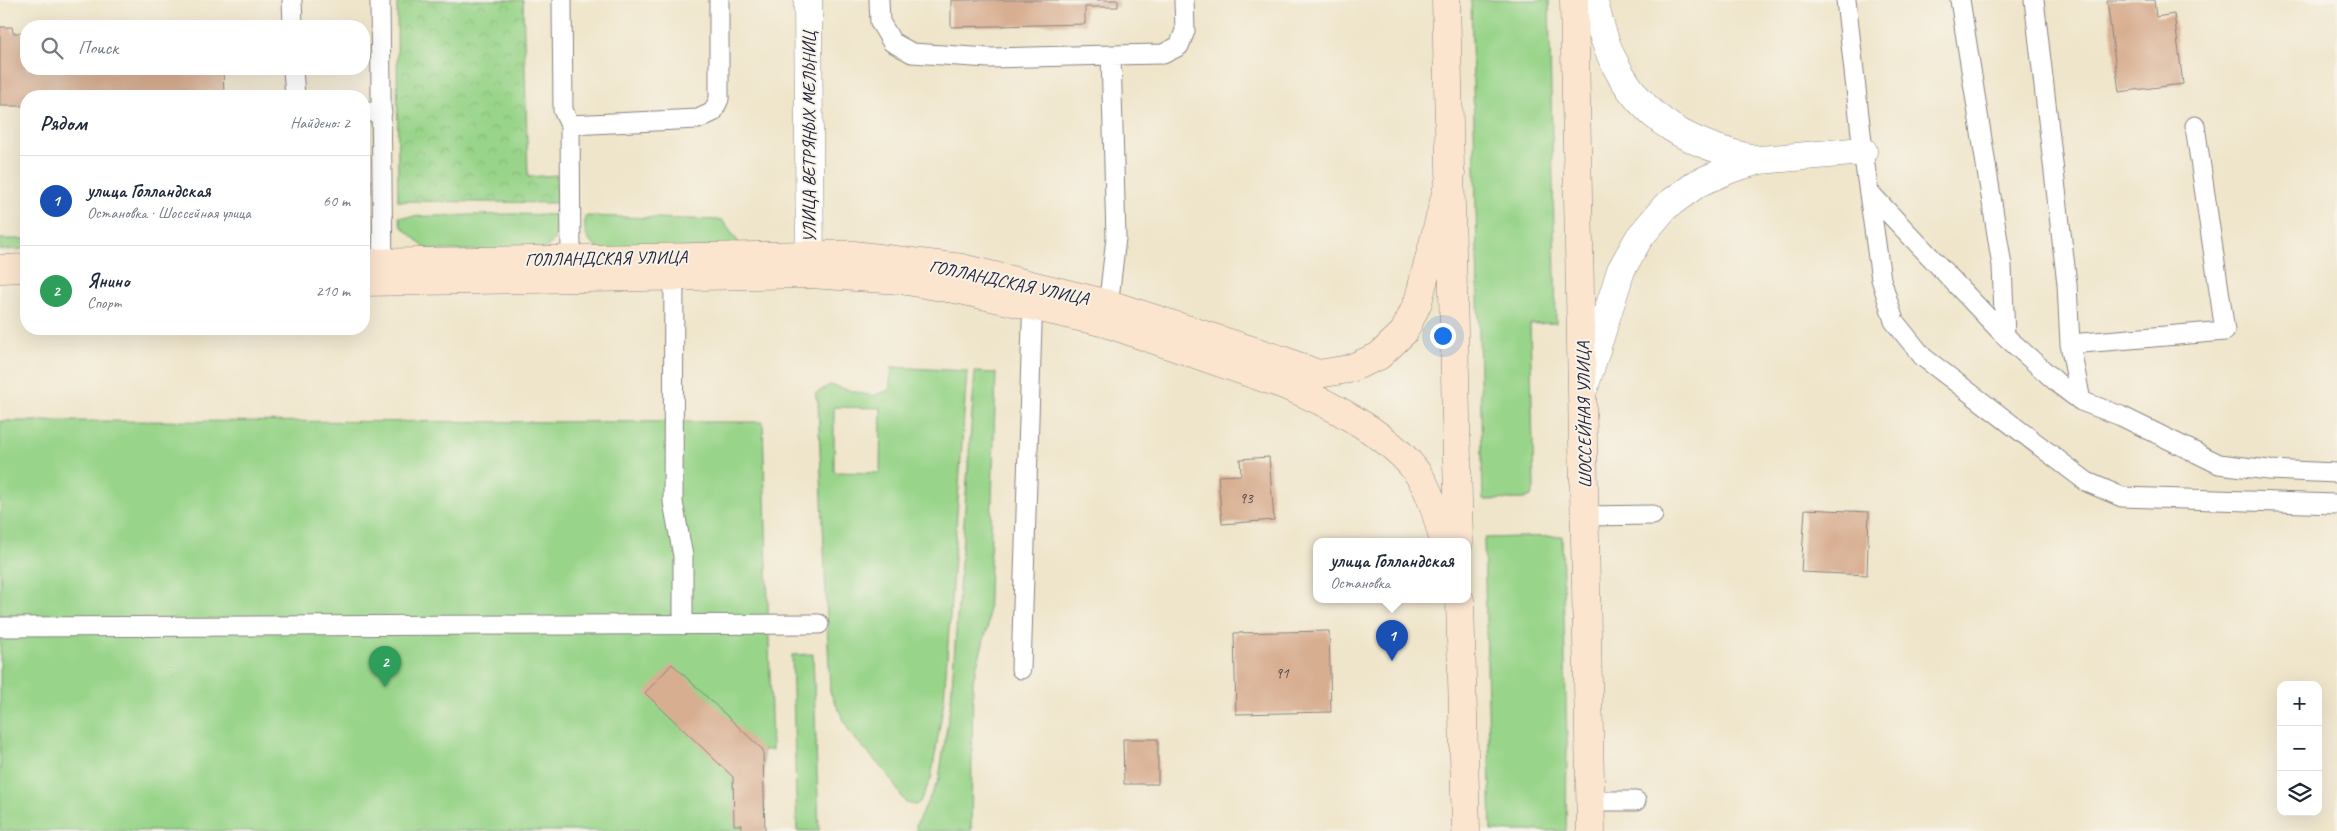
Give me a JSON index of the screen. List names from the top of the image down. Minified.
{"streets":{"street":["УЛИЦА ВЕТРЯНЫХ МЕЛЬНИЦ","ГОЛЛАНДСКАЯ УЛИЦА","ШОССЕЙНАЯ УЛИЦА"]},"crossings":[["УЛИЦА ВЕТРЯНЫХ МЕЛЬНИЦ","ГОЛЛАНДСКАЯ УЛИЦА"]],"house_numbers":["93","91"],"page":{"search":"Поиск","heading":["Рядом","Найдено: 2"],"list":[{"mark":"1","name":"улица Голландская","note":"Остановка · Шоссейная улица","value":"60 m"},{"mark":"2","name":"Янино","note":"Спорт","value":"210 m"}],"popup":["улица Голландская","Остановка"],"pins":["1","2"],"map_buttons":["+","−"]}}
